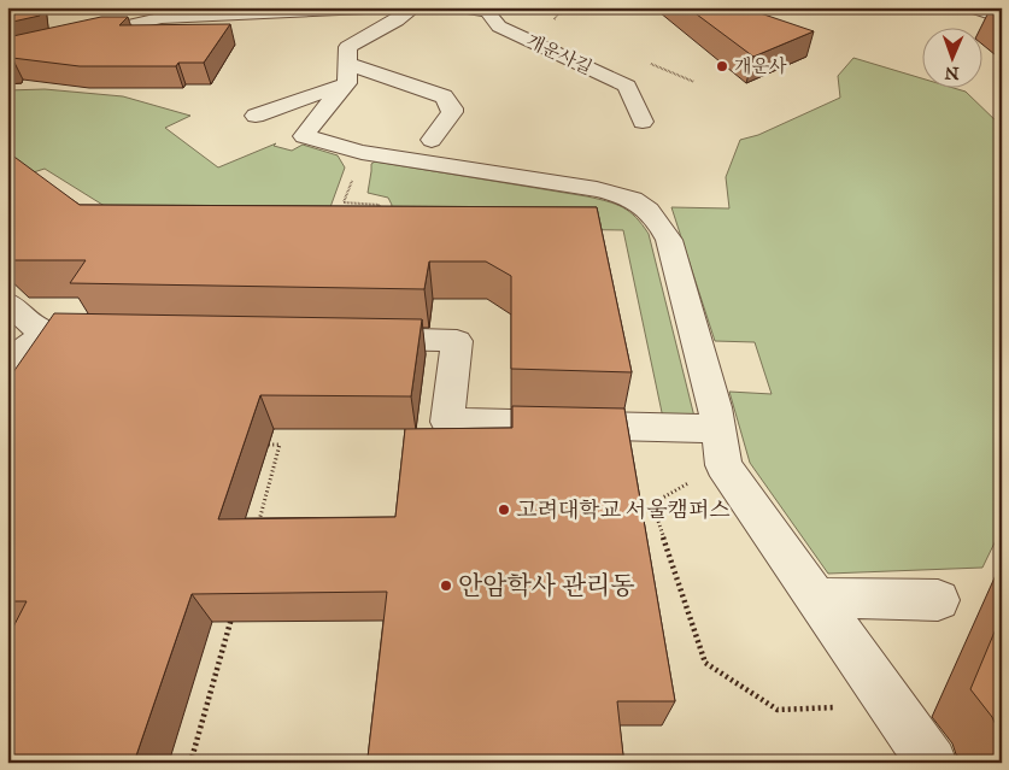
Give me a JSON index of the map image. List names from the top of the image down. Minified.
{"streets":{"street":["개운사길"]},"places":["개운사","고려대학교 서울캠퍼스","안암학사 관리동"],"north":"bottom"}
